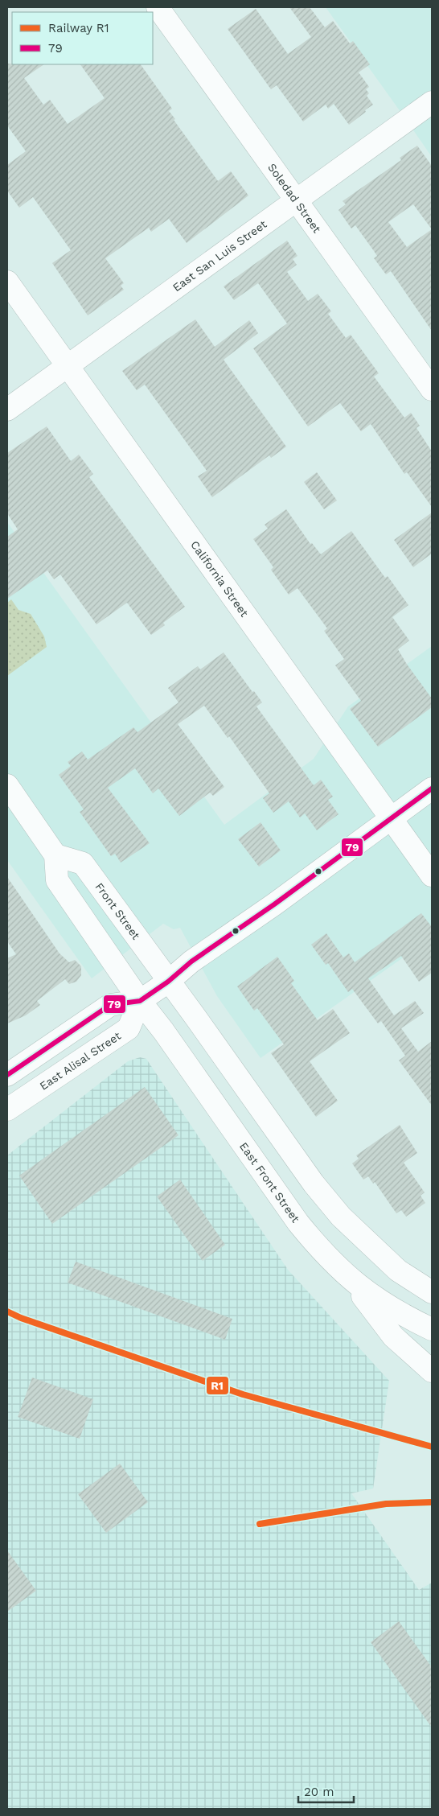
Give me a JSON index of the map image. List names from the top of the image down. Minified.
{"streets":{"main road":["Soledad Street","East San Luis Street","California Street","Front Street","East Alisal Street","East Front Street"]},"crossings":[["Soledad Street","East San Luis Street"],["East San Luis Street","California Street"],["East Alisal Street","East Front Street"]],"lines":["transit line 79","rail line R1"],"legend":["Railway R1","79"],"scale_bar":"20 m"}
